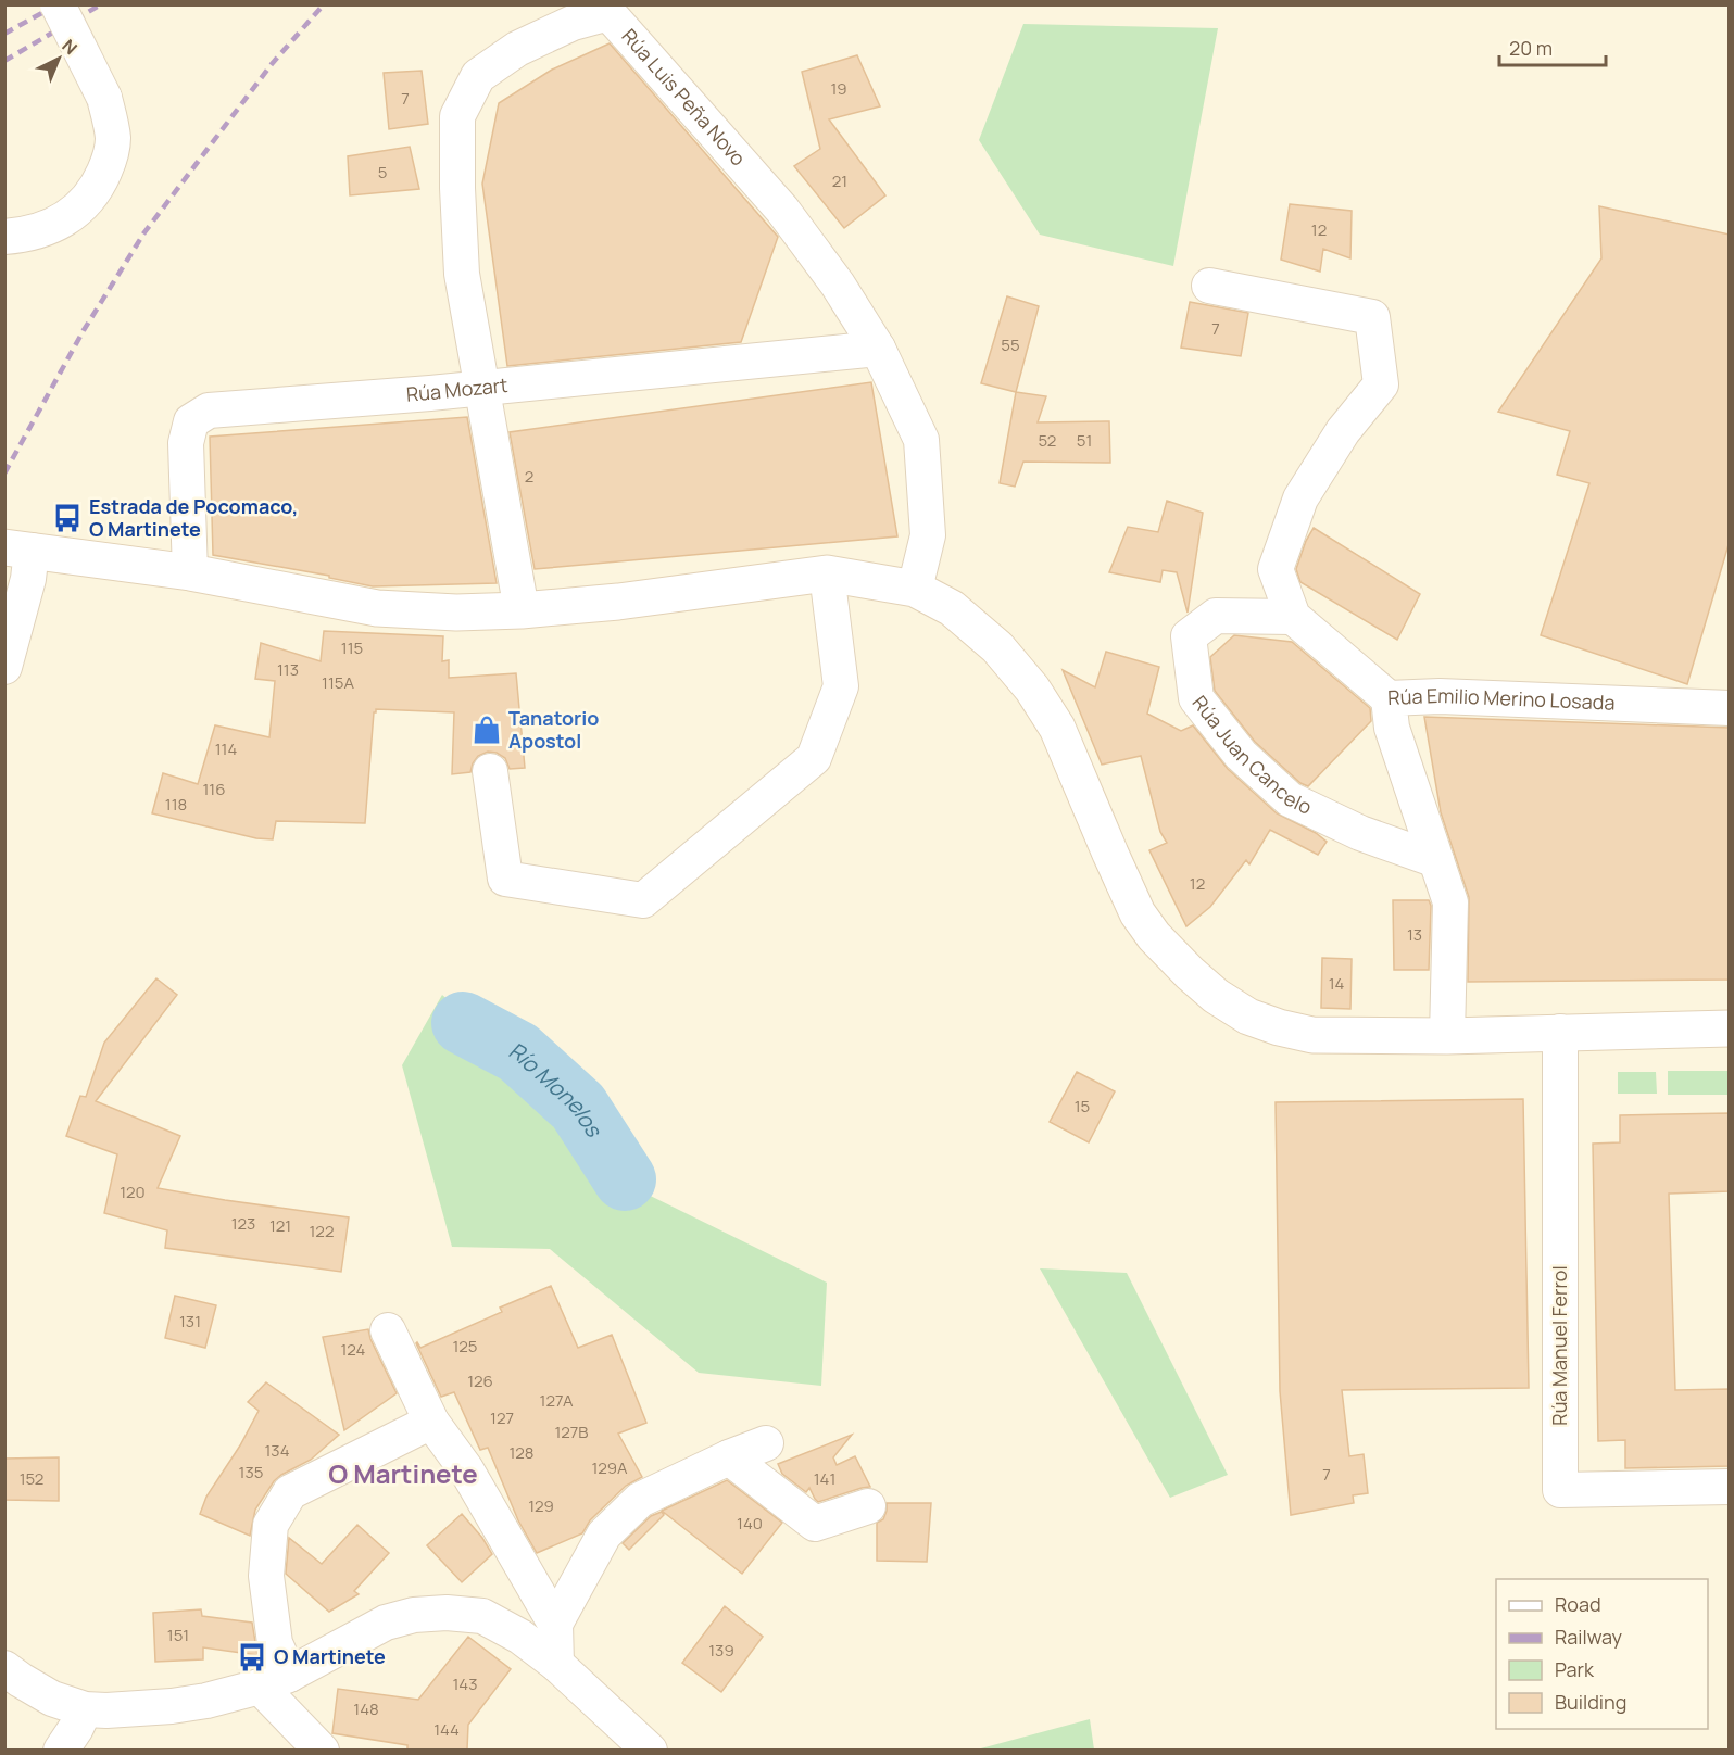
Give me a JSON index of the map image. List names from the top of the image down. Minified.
{"streets":{"street":["Rúa Luis Peña Novo","Rúa Mozart","Rúa Emilio Merino Losada","Rúa Juan Cancelo","Rúa Manuel Ferrol"]},"crossings":[["Rúa Luis Peña Novo","Rúa Mozart"],["Rúa Emilio Merino Losada","Rúa Juan Cancelo"]],"districts":["O Martinete"],"water":["Río Monelos"],"places":{"bus stop":["Estrada de Pocomaco, O Martinete","O Martinete"],"shop":["Tanatorio Apostol"]},"house_numbers":["19","7","5","21","12","7","55","52","51","2","115","113","115A","114","116","118","12","13","14","15","120","123","121","122","131","125","124","126","127A","127","127B","134","128","129A","135","7","152","141","129","140","151","139","143","148","144"],"legend":["Road","Railway","Park","Building"],"scale_bar":"20 m","north":"top right"}
